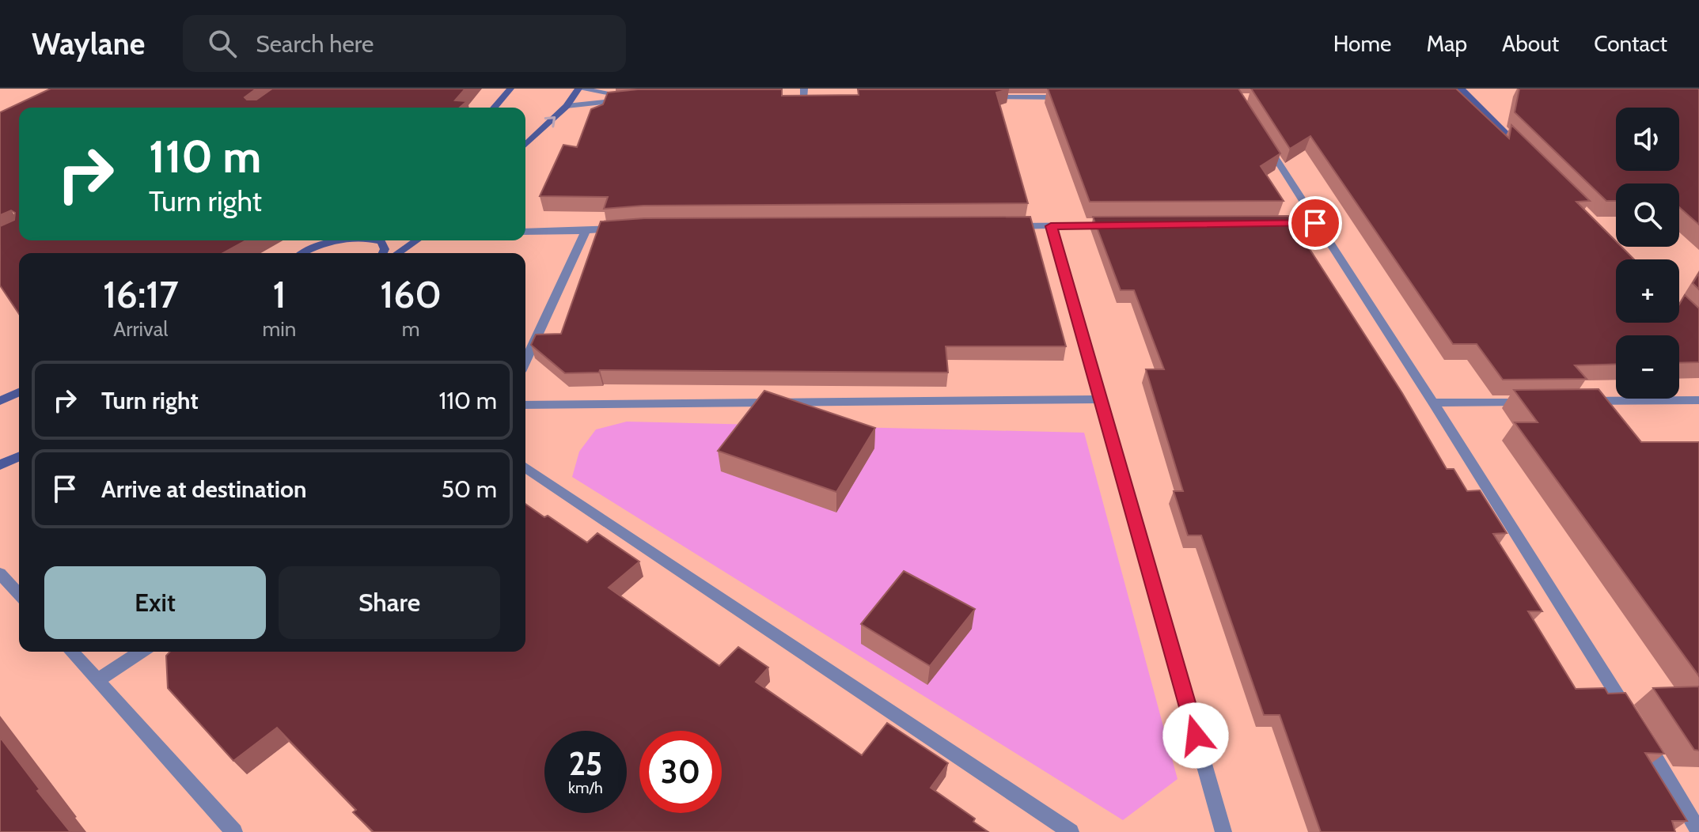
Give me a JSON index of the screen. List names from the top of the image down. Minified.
{"page":{"header":"Waylane","search":"Search here","nav":["Home","Map","About","Contact"],"map_buttons":["+","−"],"turn":["110 m","Turn right"],"eta":["16:17","Arrival","1","min","160","m"],"list":[{"name":"Turn right","value":"110 m"},{"name":"Arrive at destination","value":"50 m"}],"buttons":["Exit","Share"],"speed":"25 km/h","limit":"30"}}
